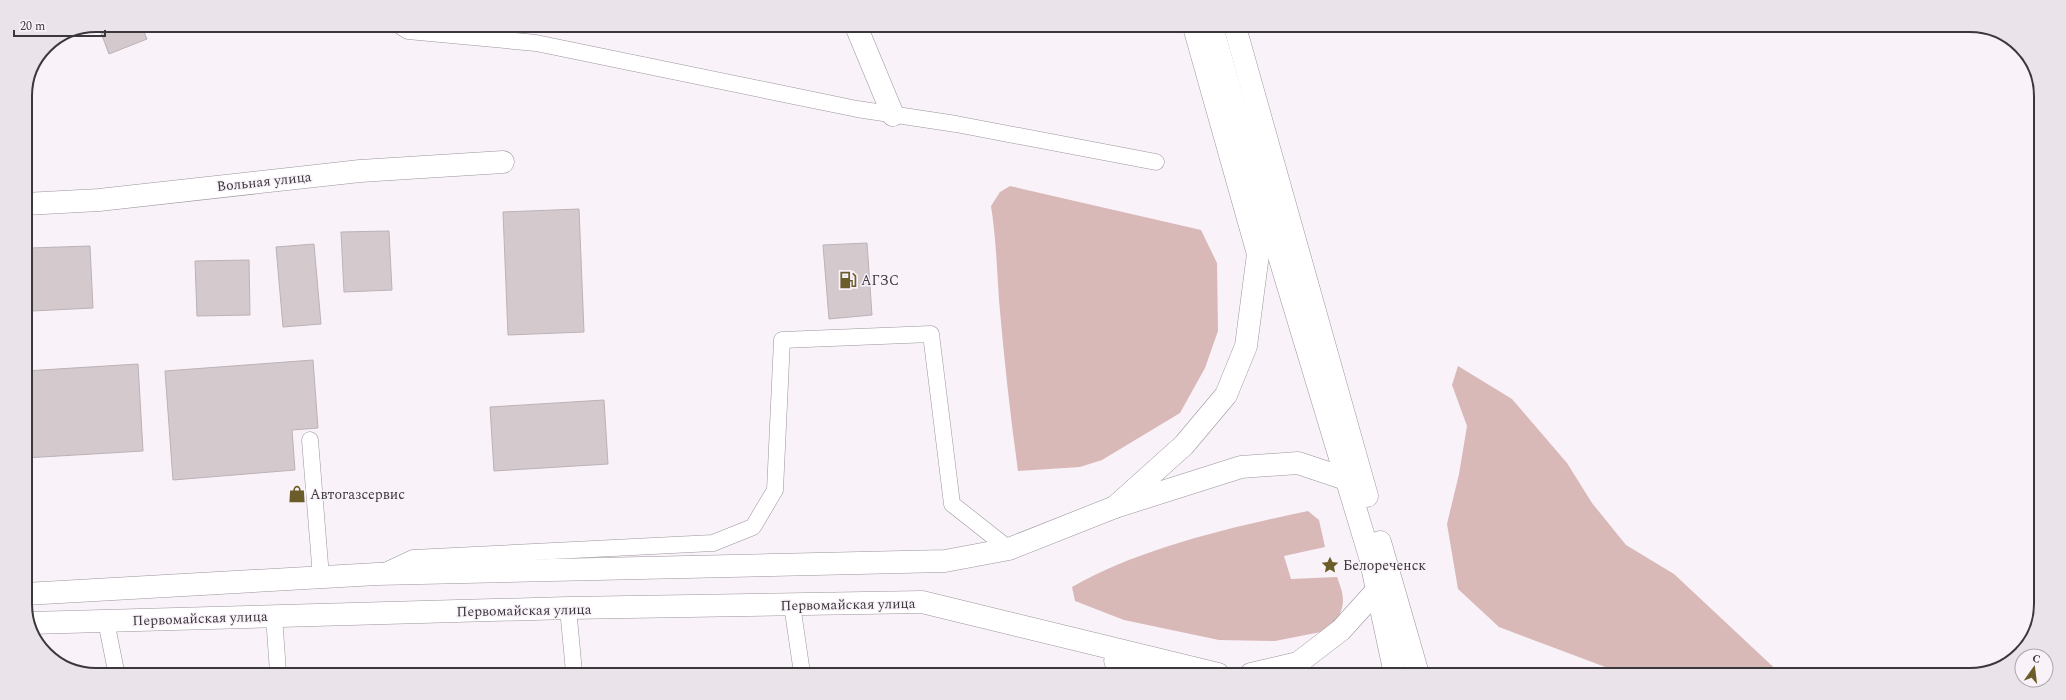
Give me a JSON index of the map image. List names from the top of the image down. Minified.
{"streets":{"main road":["Вольная улица","Первомайская улица"]},"places":{"fuel station":["АГЗС"],"shop":["Автогазсервис"],"place":["Белореченск"]},"scale_bar":"20 m","north":"top"}
